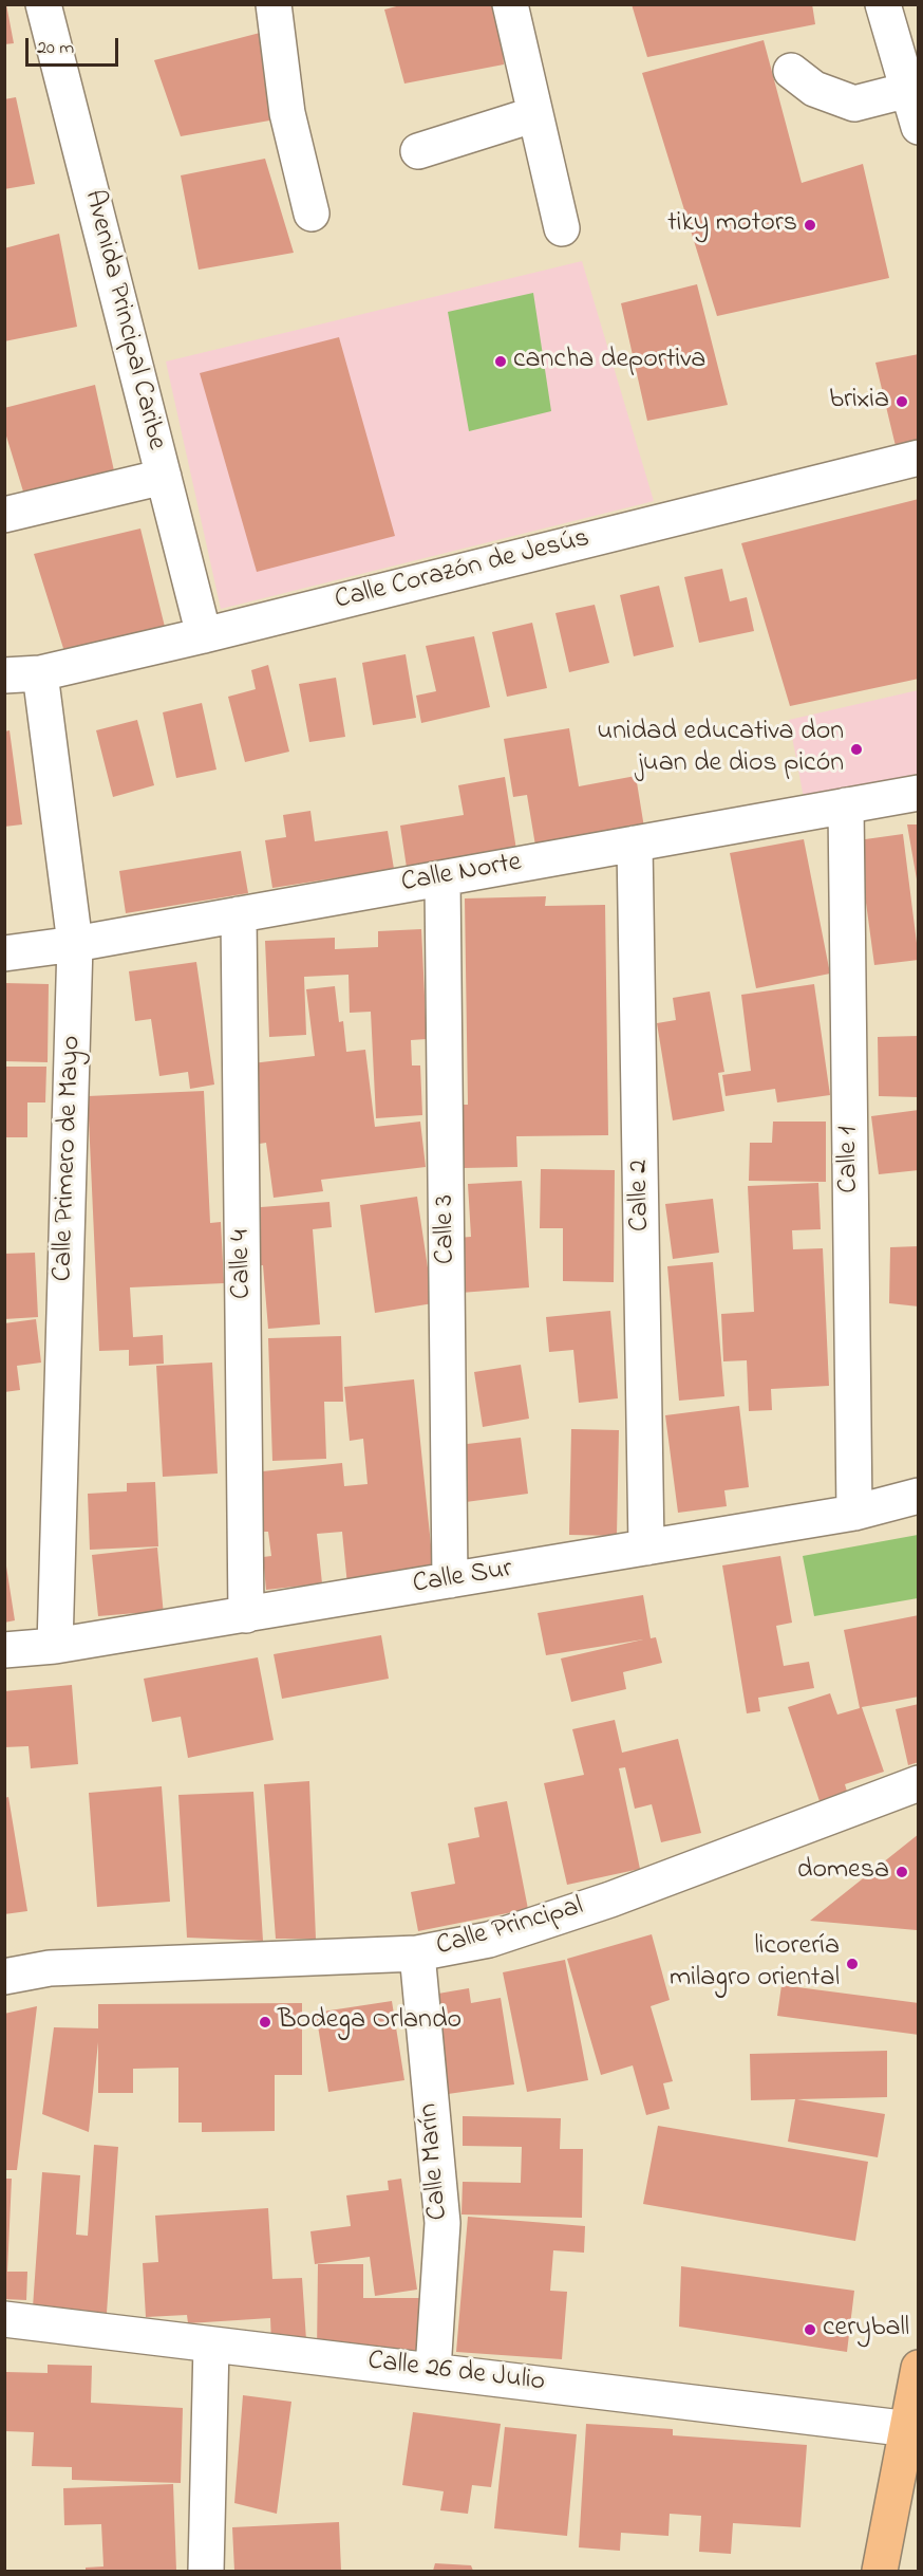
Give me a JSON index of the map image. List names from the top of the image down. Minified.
{"streets":{"street":["Avenida Principal Caribe","Calle Corazón de Jesús","Calle Norte","Calle Primero de Mayo","Calle 1","Calle 2","Calle 3","Calle 4","Calle Sur","Calle Principal","Calle Marín","Calle 26 de Julio"]},"crossings":[["Avenida Principal Caribe","Calle Corazón de Jesús"],["Calle Corazón de Jesús","Calle Primero de Mayo"],["Calle Norte","Calle Primero de Mayo"],["Calle Norte","Calle 1"],["Calle Norte","Calle 2"],["Calle Norte","Calle 3"],["Calle Norte","Calle 4"],["Calle Primero de Mayo","Calle Sur"],["Calle 1","Calle Sur"],["Calle 2","Calle Sur"],["Calle 3","Calle Sur"],["Calle 4","Calle Sur"],["Calle Principal","Calle Marín"],["Calle Marín","Calle 26 de Julio"]],"places":["tiky motors","cancha deportiva","brixia","unidad educativa don juan de dios picón","domesa","licorería milagro oriental","Bodega Orlando","ceryball"],"scale_bar":"20 m"}
